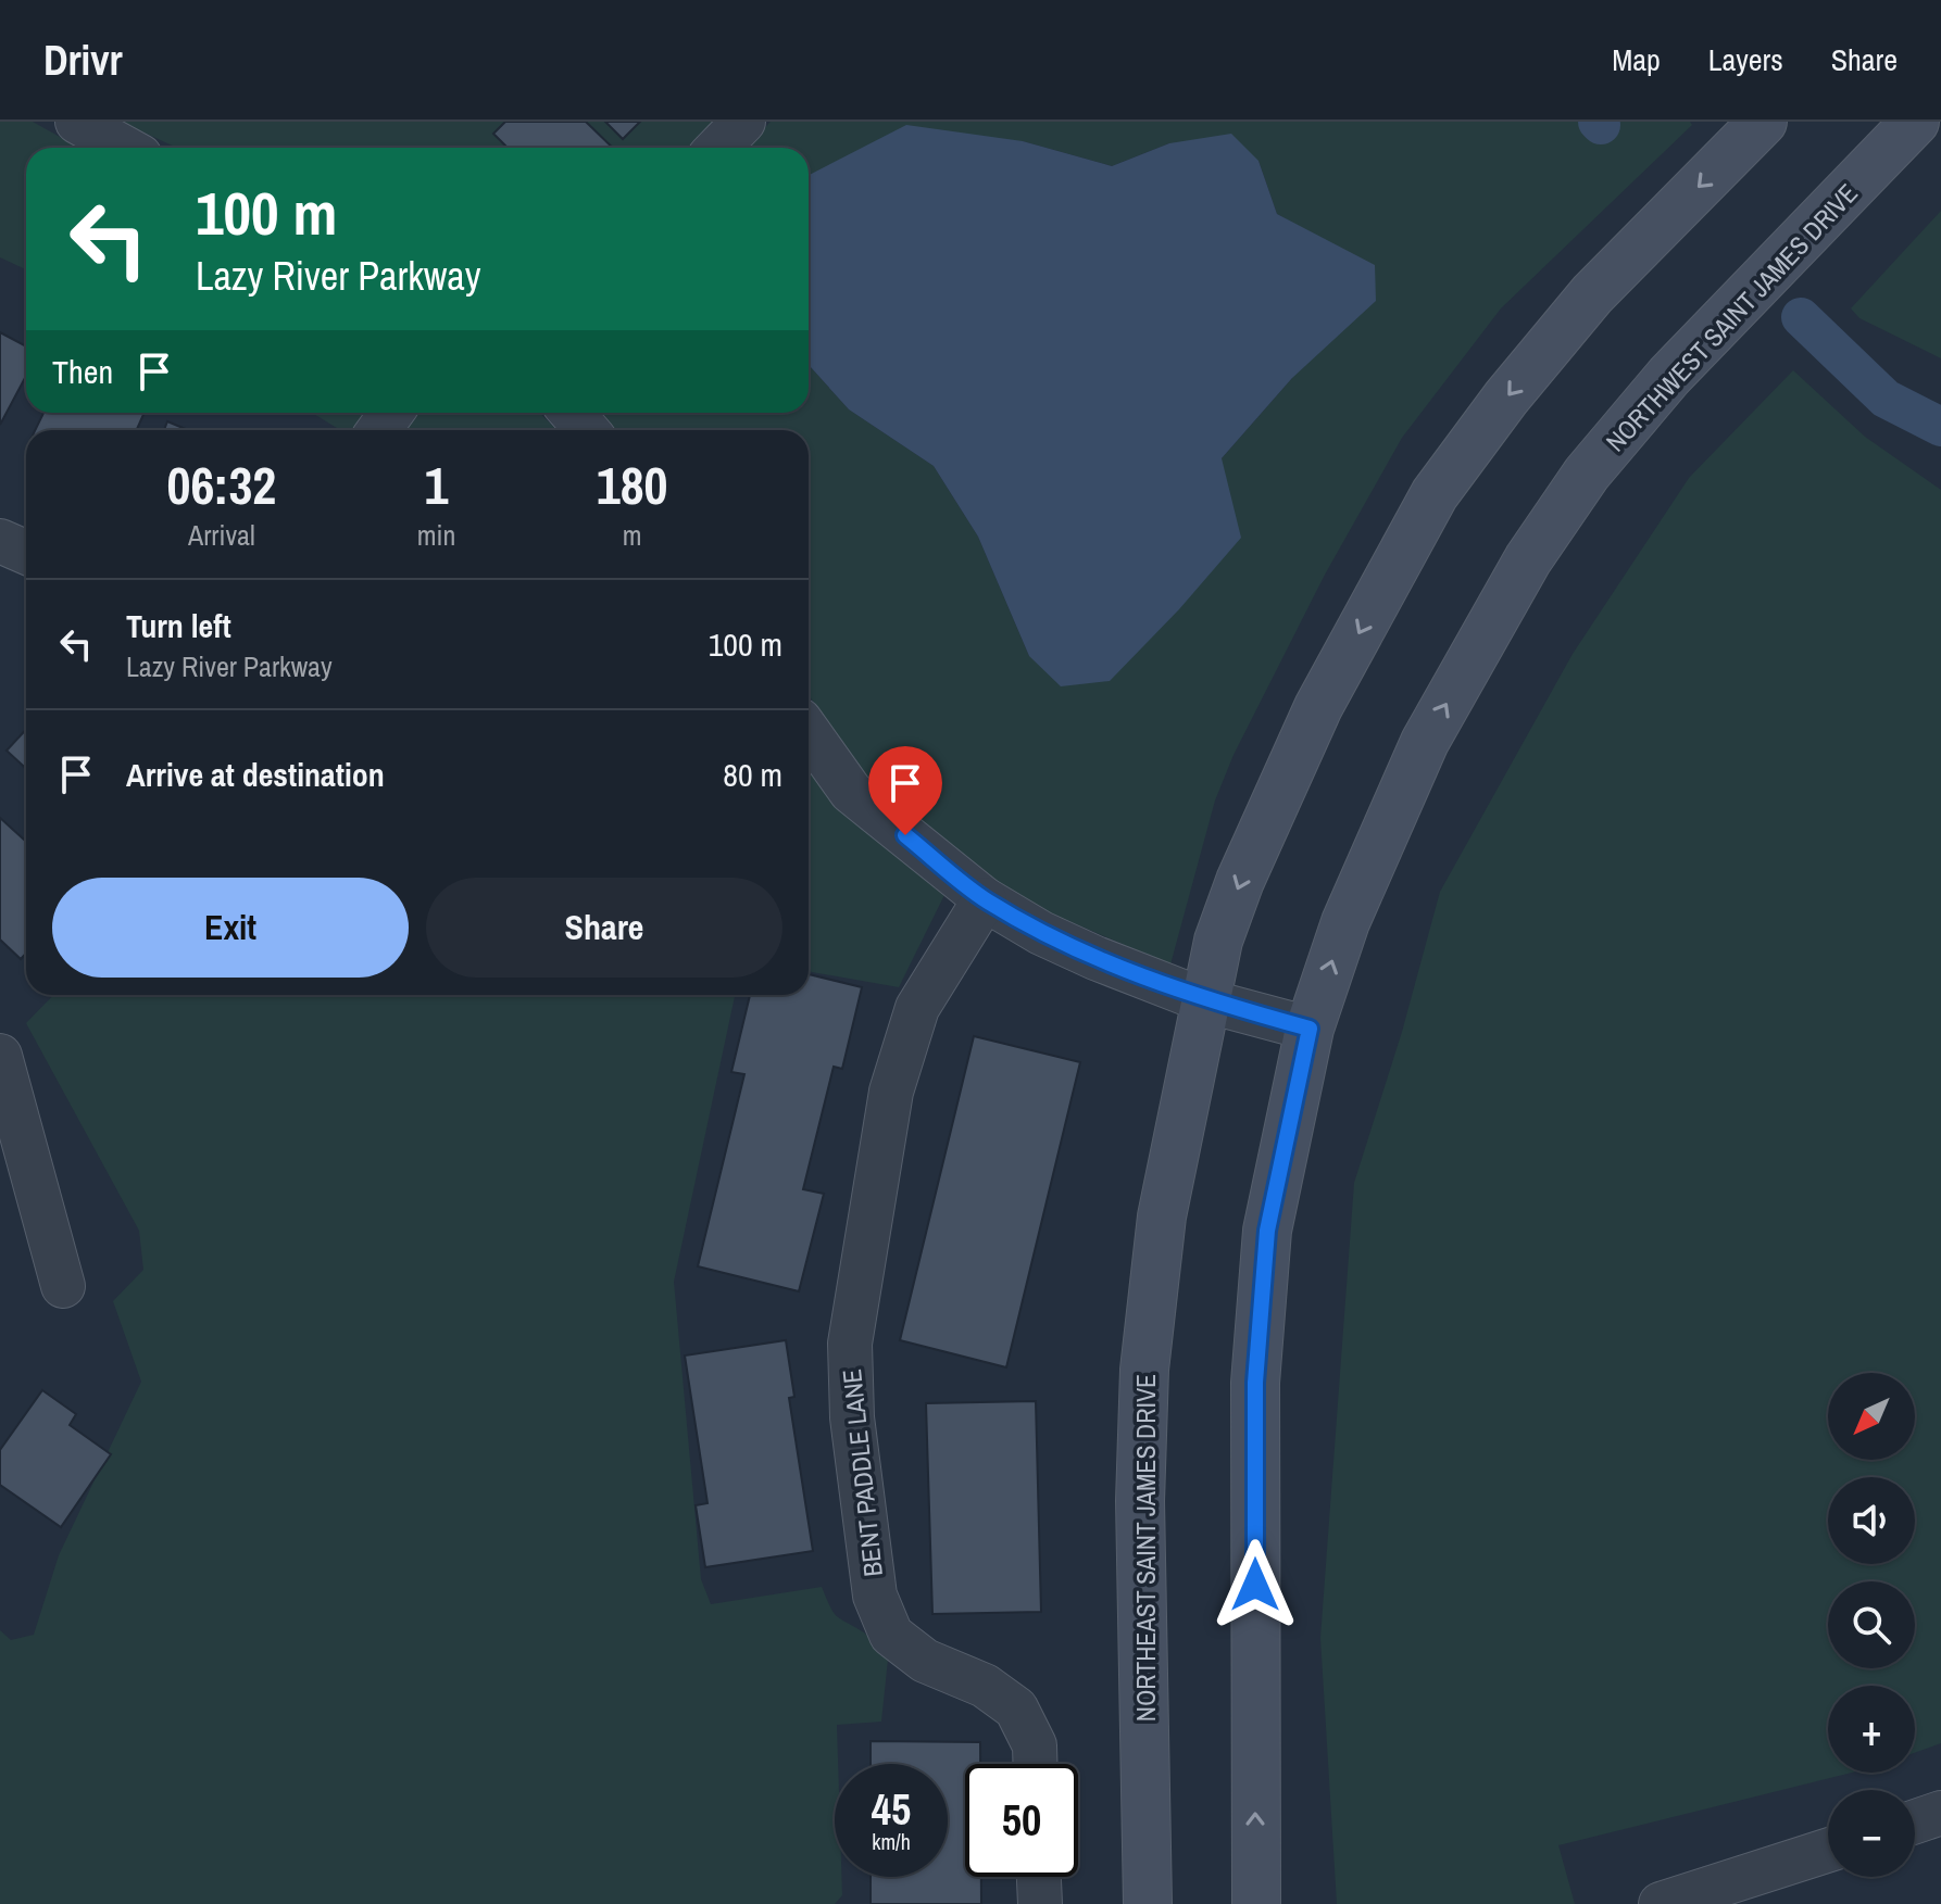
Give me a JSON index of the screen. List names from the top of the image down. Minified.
{"streets":{"main road":["NORTHWEST SAINT JAMES DRIVE","NORTHEAST SAINT JAMES DRIVE"],"street":["BENT PADDLE LANE"]},"one_way":["NORTHWEST SAINT JAMES DRIVE","NORTHEAST SAINT JAMES DRIVE"],"north":"bottom left","page":{"header":"Drivr","nav":["Map","Layers","Share"],"turn":["100 m","Lazy River Parkway"],"then":"Then","eta":["06:32","Arrival","1","min","180","m"],"list":[{"name":"Turn left","note":"Lazy River Parkway","value":"100 m"},{"name":"Arrive at destination","value":"80 m"}],"buttons":["Exit","Share"],"map_buttons":["+","−"],"speed":"45 km/h","limit":"50"}}
